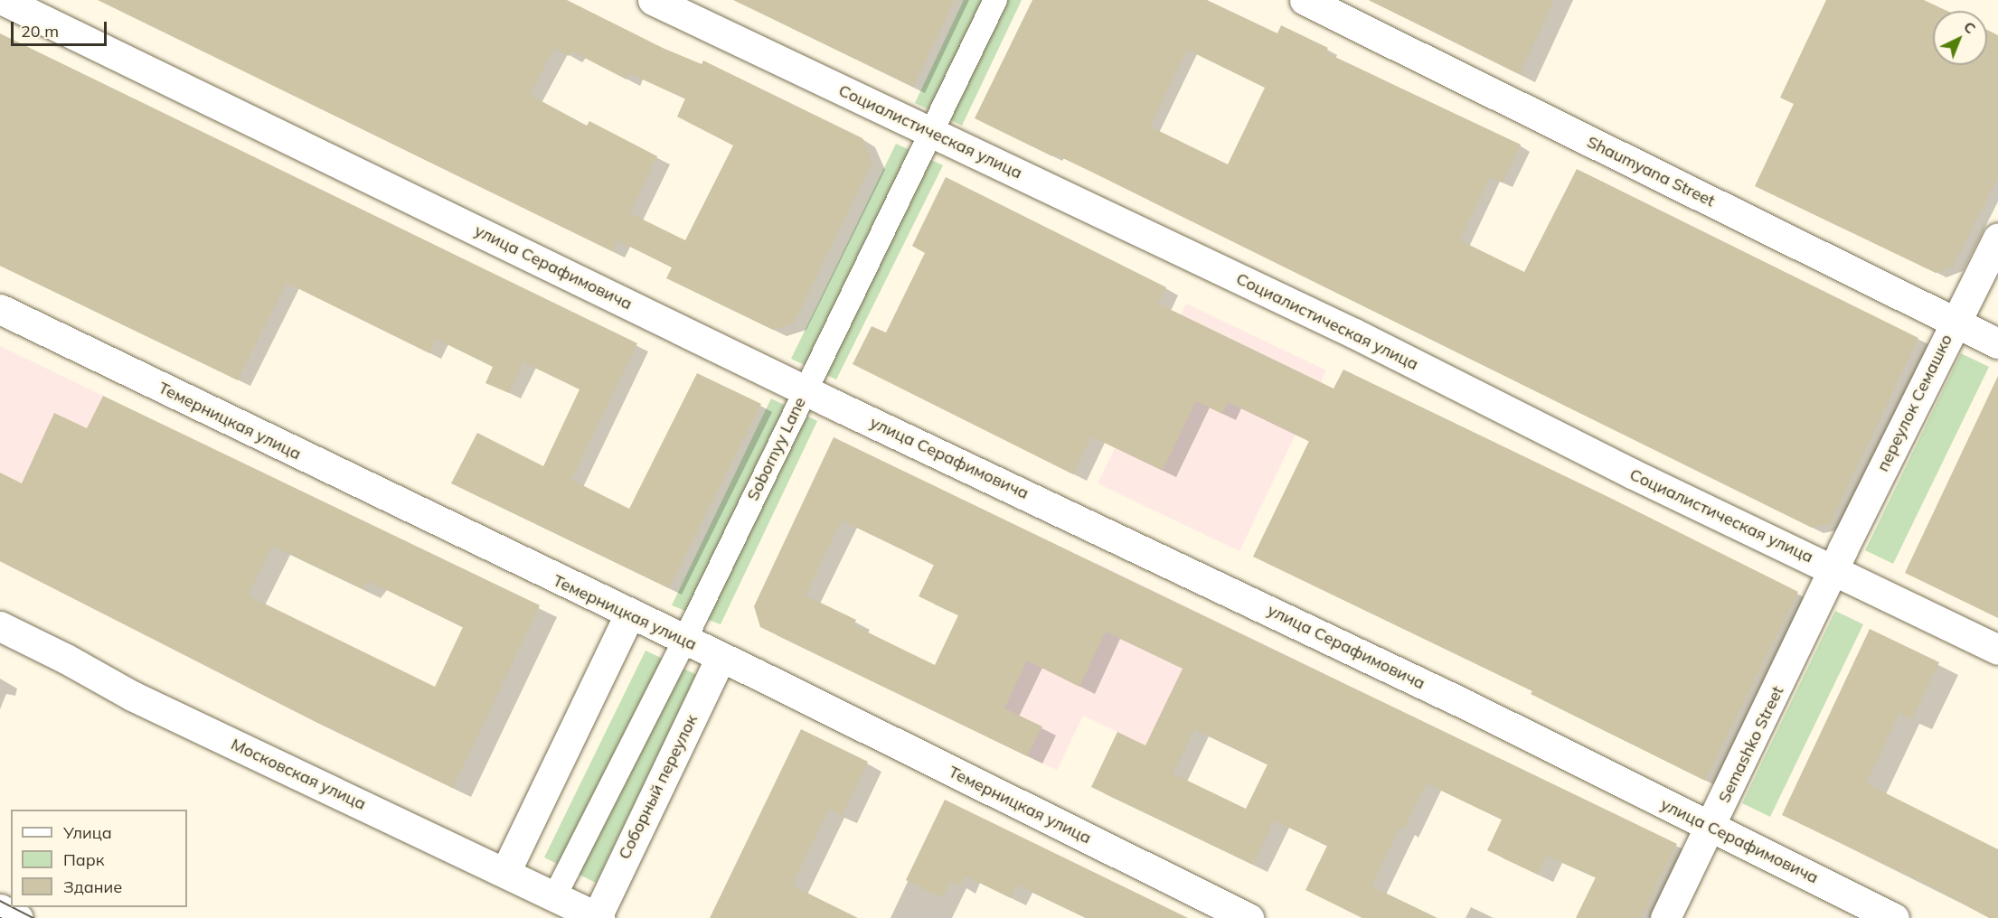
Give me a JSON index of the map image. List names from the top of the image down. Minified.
{"streets":{"street":["Социалистическая улица","Shaumyana Street","улица Серафимовича","переулок Семашко","Темерницкая улица","Sobornyy Lane","Semashko Street","Московская улица","Соборный переулок"]},"crossings":[["Социалистическая улица","переулок Семашко"],["Социалистическая улица","Sobornyy Lane"],["Социалистическая улица","Semashko Street"],["Shaumyana Street","переулок Семашко"],["улица Серафимовича","Sobornyy Lane"],["улица Серафимовича","Semashko Street"],["переулок Семашко","Semashko Street"],["Темерницкая улица","Sobornyy Lane"],["Темерницкая улица","Соборный переулок"],["Sobornyy Lane","Московская улица"],["Московская улица","Соборный переулок"]],"legend":["Улица","Парк","Здание"],"scale_bar":"20 m","north":"top right"}
